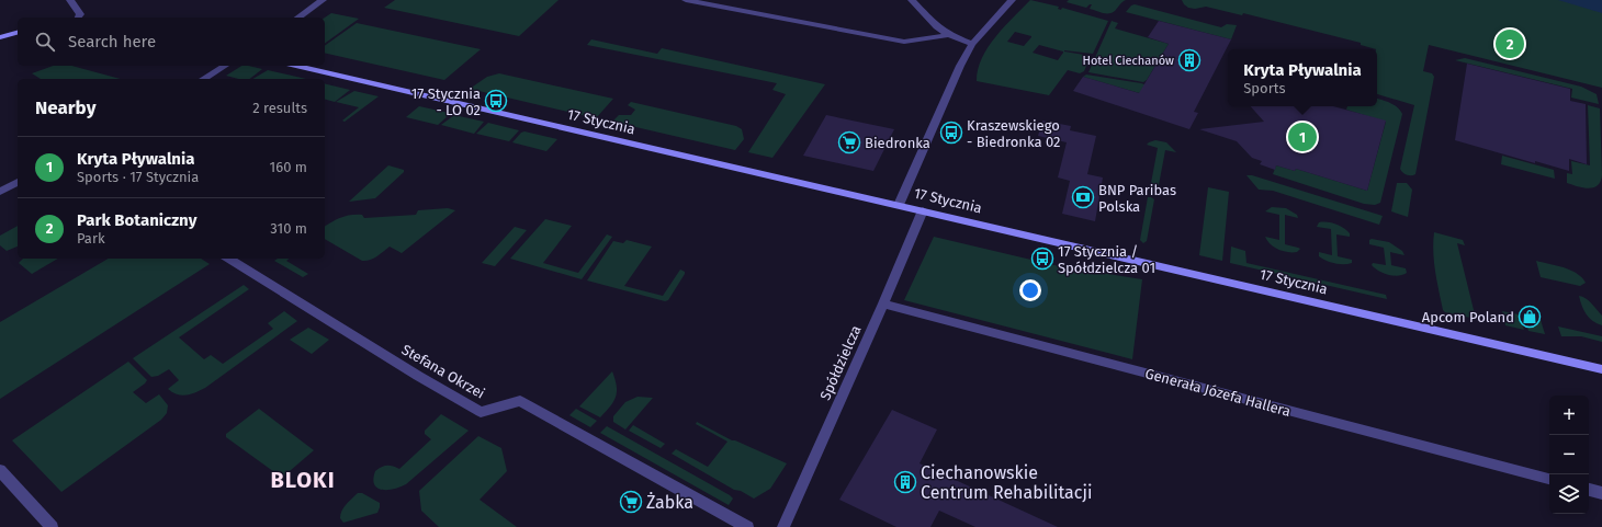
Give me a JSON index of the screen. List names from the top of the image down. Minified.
{"streets":{"street":["17 Stycznia","Spółdzielcza","Stefana Okrzei","Generała Józefa Hallera"]},"crossings":[["17 Stycznia","Spółdzielcza"],["Spółdzielcza","Generała Józefa Hallera"]],"districts":["BLOKI"],"places":{"building":["Hotel Ciechanów","Ciechanowskie Centrum Rehabilitacji"],"bus stop":["17 Stycznia - LO 02","Kraszewskiego - Biedronka 02","17 Stycznia / Spółdzielcza 01"],"supermarket":["Biedronka","Żabka"],"bank":["BNP Paribas Polska"],"shop":["Apcom Poland"]},"page":{"search":"Search here","pins":["2","1"],"popup":["Kryta Pływalnia","Sports"],"heading":["Nearby","2 results"],"list":[{"mark":"1","name":"Kryta Pływalnia","note":"Sports · 17 Stycznia","value":"160 m"},{"mark":"2","name":"Park Botaniczny","note":"Park","value":"310 m"}],"map_buttons":["+","−"]}}
